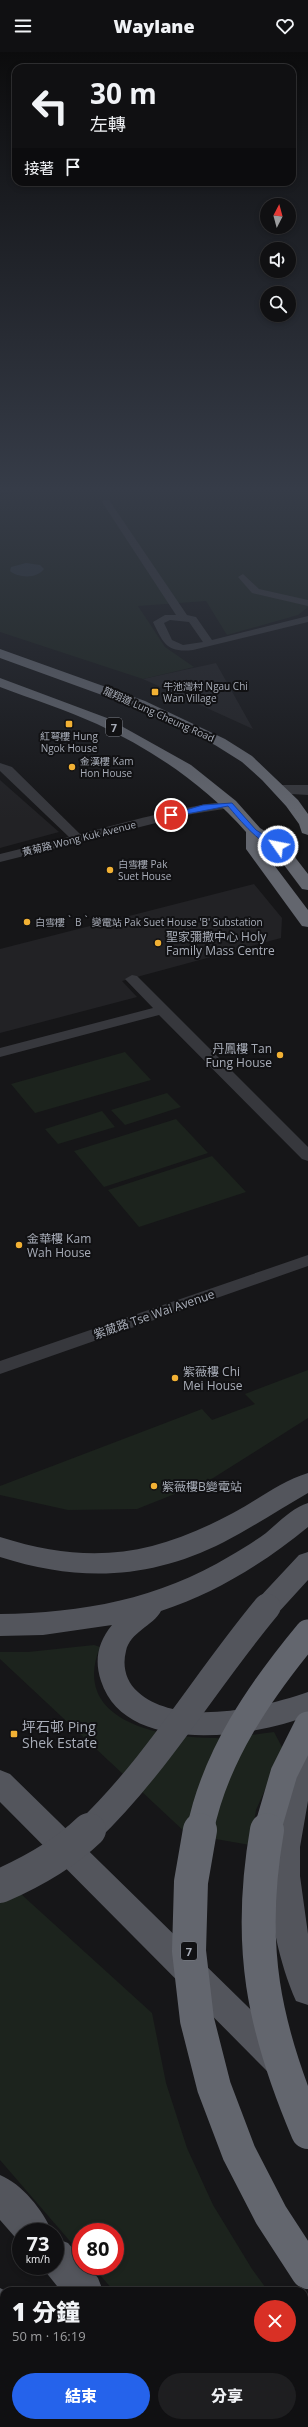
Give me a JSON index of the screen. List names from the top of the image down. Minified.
{"streets":{"highway":["龍翔道 Lung Cheung Road","7"],"lane":["黃菊路 Wong Kuk Avenue","紫葳路 Tse Wai Avenue"]},"crossings":[["7","黃菊路 Wong Kuk Avenue"]],"places":{"transit":["牛池灣村 Ngau Chi Wan Village","紅萼樓 Hung Ngok House","坪石邨 Ping Shek Estate"],"other":["金漢樓 Kam Hon House","白雪樓 Pak Suet House","白雪樓‵B‵變電站 Pak Suet House 'B' Substation","聖家彌撒中心 Holy Family Mass Centre","丹鳳樓 Tan Fung House","金華樓 Kam Wah House","紫薇樓 Chi Mei House","紫薇樓B變電站"]},"north":"top","page":{"header":"Waylane","turn":["30 m","左轉"],"then":"接著","speed":"73 km/h","limit":"80","heading":["1 分鐘","50 m · 16:19"],"buttons":["結束","分享"]}}
